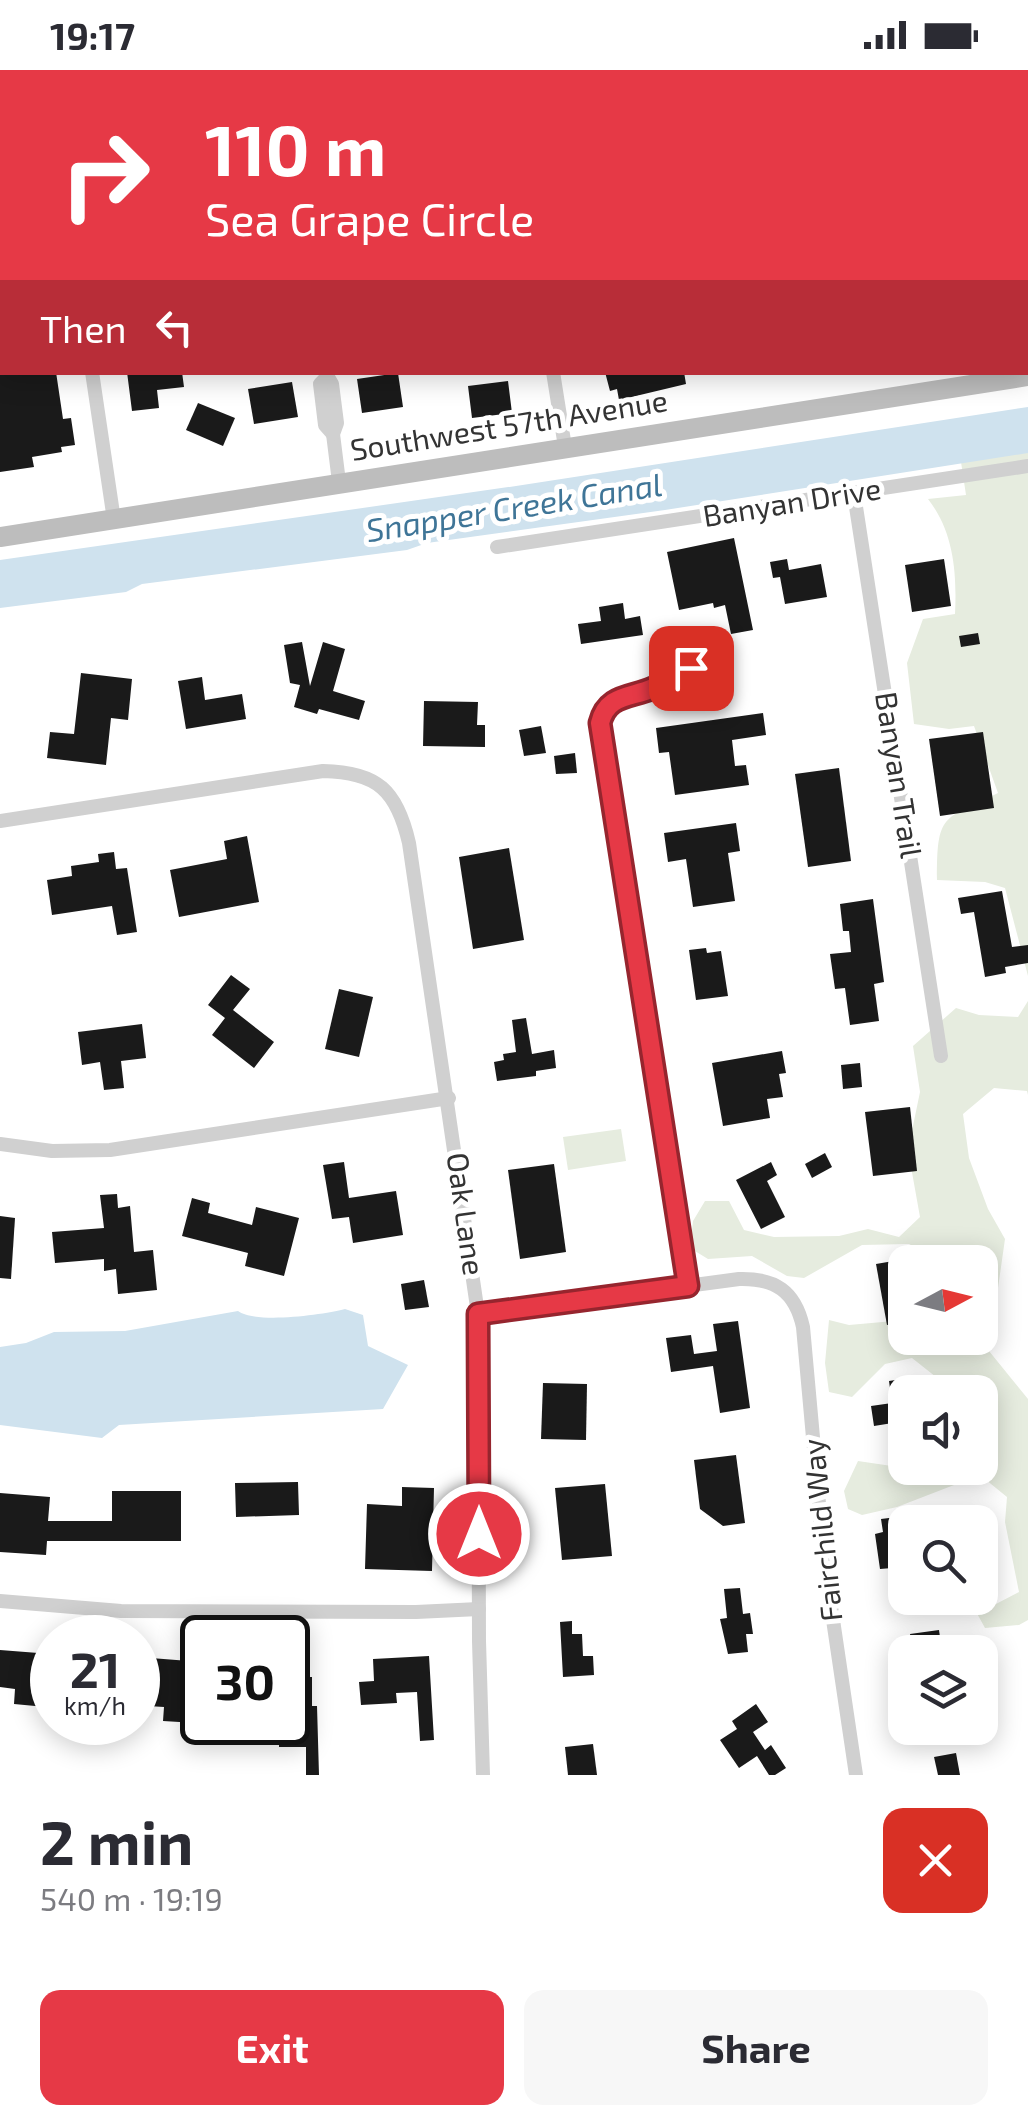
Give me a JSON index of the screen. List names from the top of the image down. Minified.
{"streets":{"main road":["Southwest 57th Avenue"],"street":["Banyan Drive","Banyan Trail","Oak Lane","Fairchild Way"]},"crossings":[["Banyan Drive","Banyan Trail"]],"water":["Snapper Creek Canal"],"north":"right","page":{"status":"19:17","turn":["110 m","Sea Grape Circle"],"then":"Then","speed":"21 km/h","limit":"30","heading":["2 min","540 m · 19:19"],"buttons":["Exit","Share"]}}
